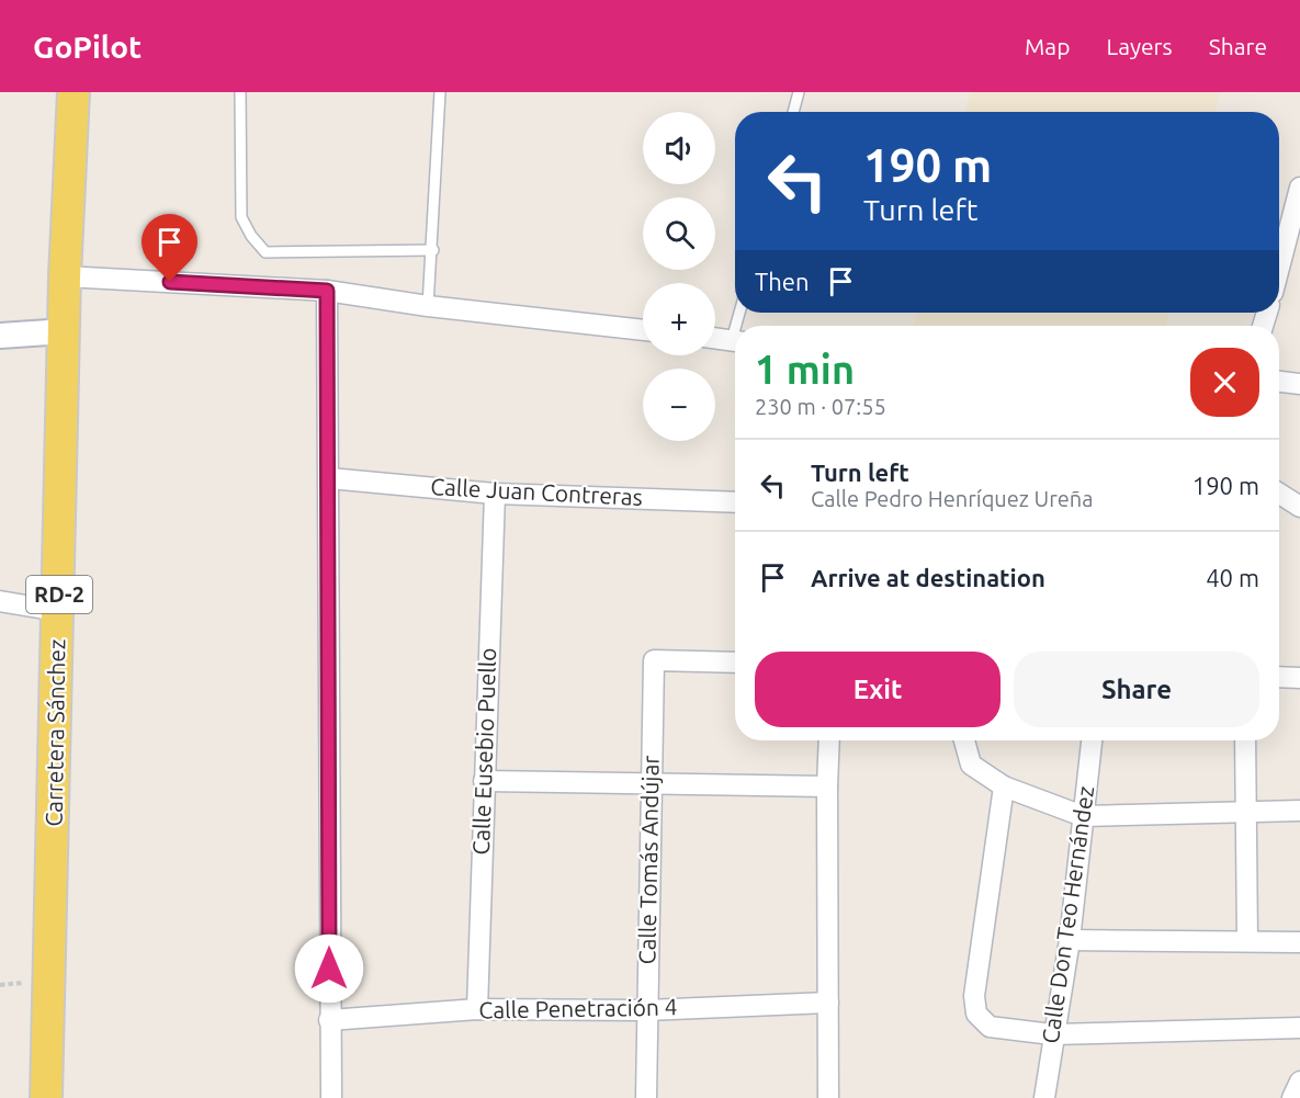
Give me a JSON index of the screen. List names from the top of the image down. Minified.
{"streets":{"main road":["RD-2","Carretera Sánchez"],"street":["Calle Juan Contreras","Calle Eusebio Puello","Calle Tomás Andújar","Calle Don Teo Hernández","Calle Penetración 4"]},"crossings":[["Calle Juan Contreras","Calle Eusebio Puello"],["Calle Eusebio Puello","Calle Penetración 4"],["Calle Tomás Andújar","Calle Penetración 4"]],"page":{"header":"GoPilot","nav":["Map","Layers","Share"],"map_buttons":["+","−"],"turn":["190 m","Turn left"],"then":"Then","heading":["1 min","230 m · 07:55"],"list":[{"name":"Turn left","note":"Calle Pedro Henríquez Ureña","value":"190 m"},{"name":"Arrive at destination","value":"40 m"}],"buttons":["Exit","Share"]}}
